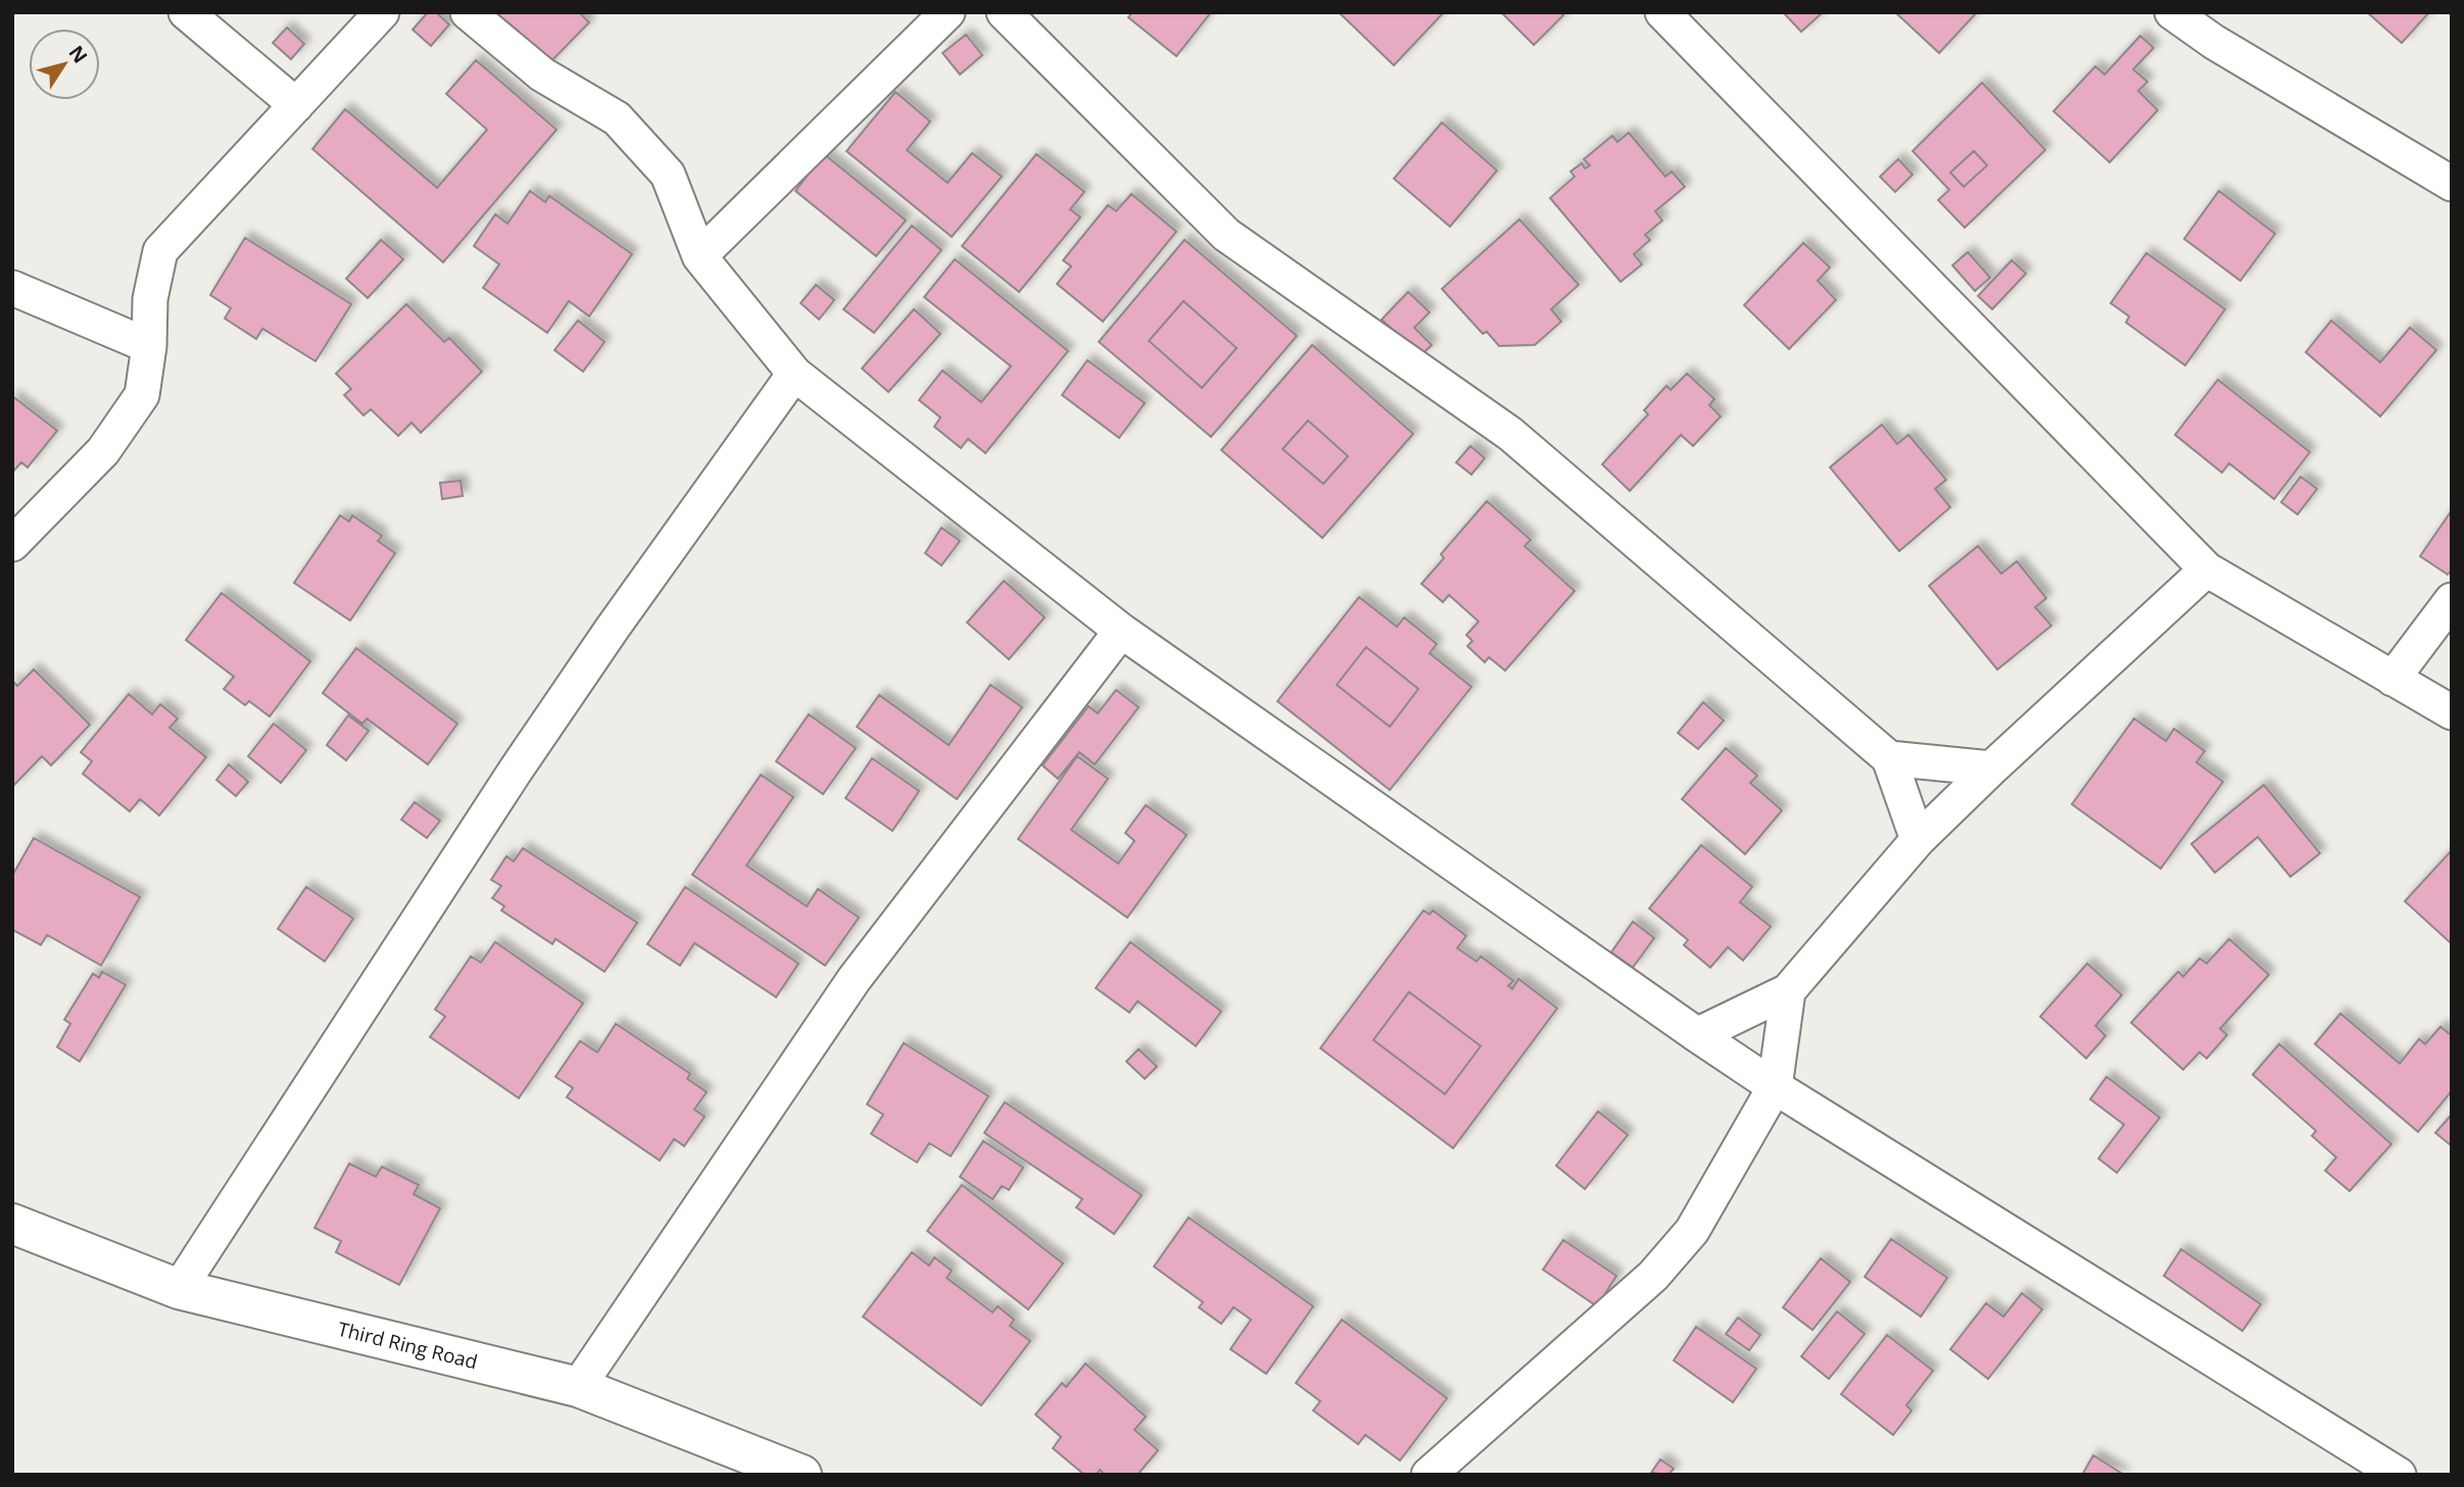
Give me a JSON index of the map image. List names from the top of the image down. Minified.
{"streets":{"street":["Third Ring Road"]},"north":"top right"}
